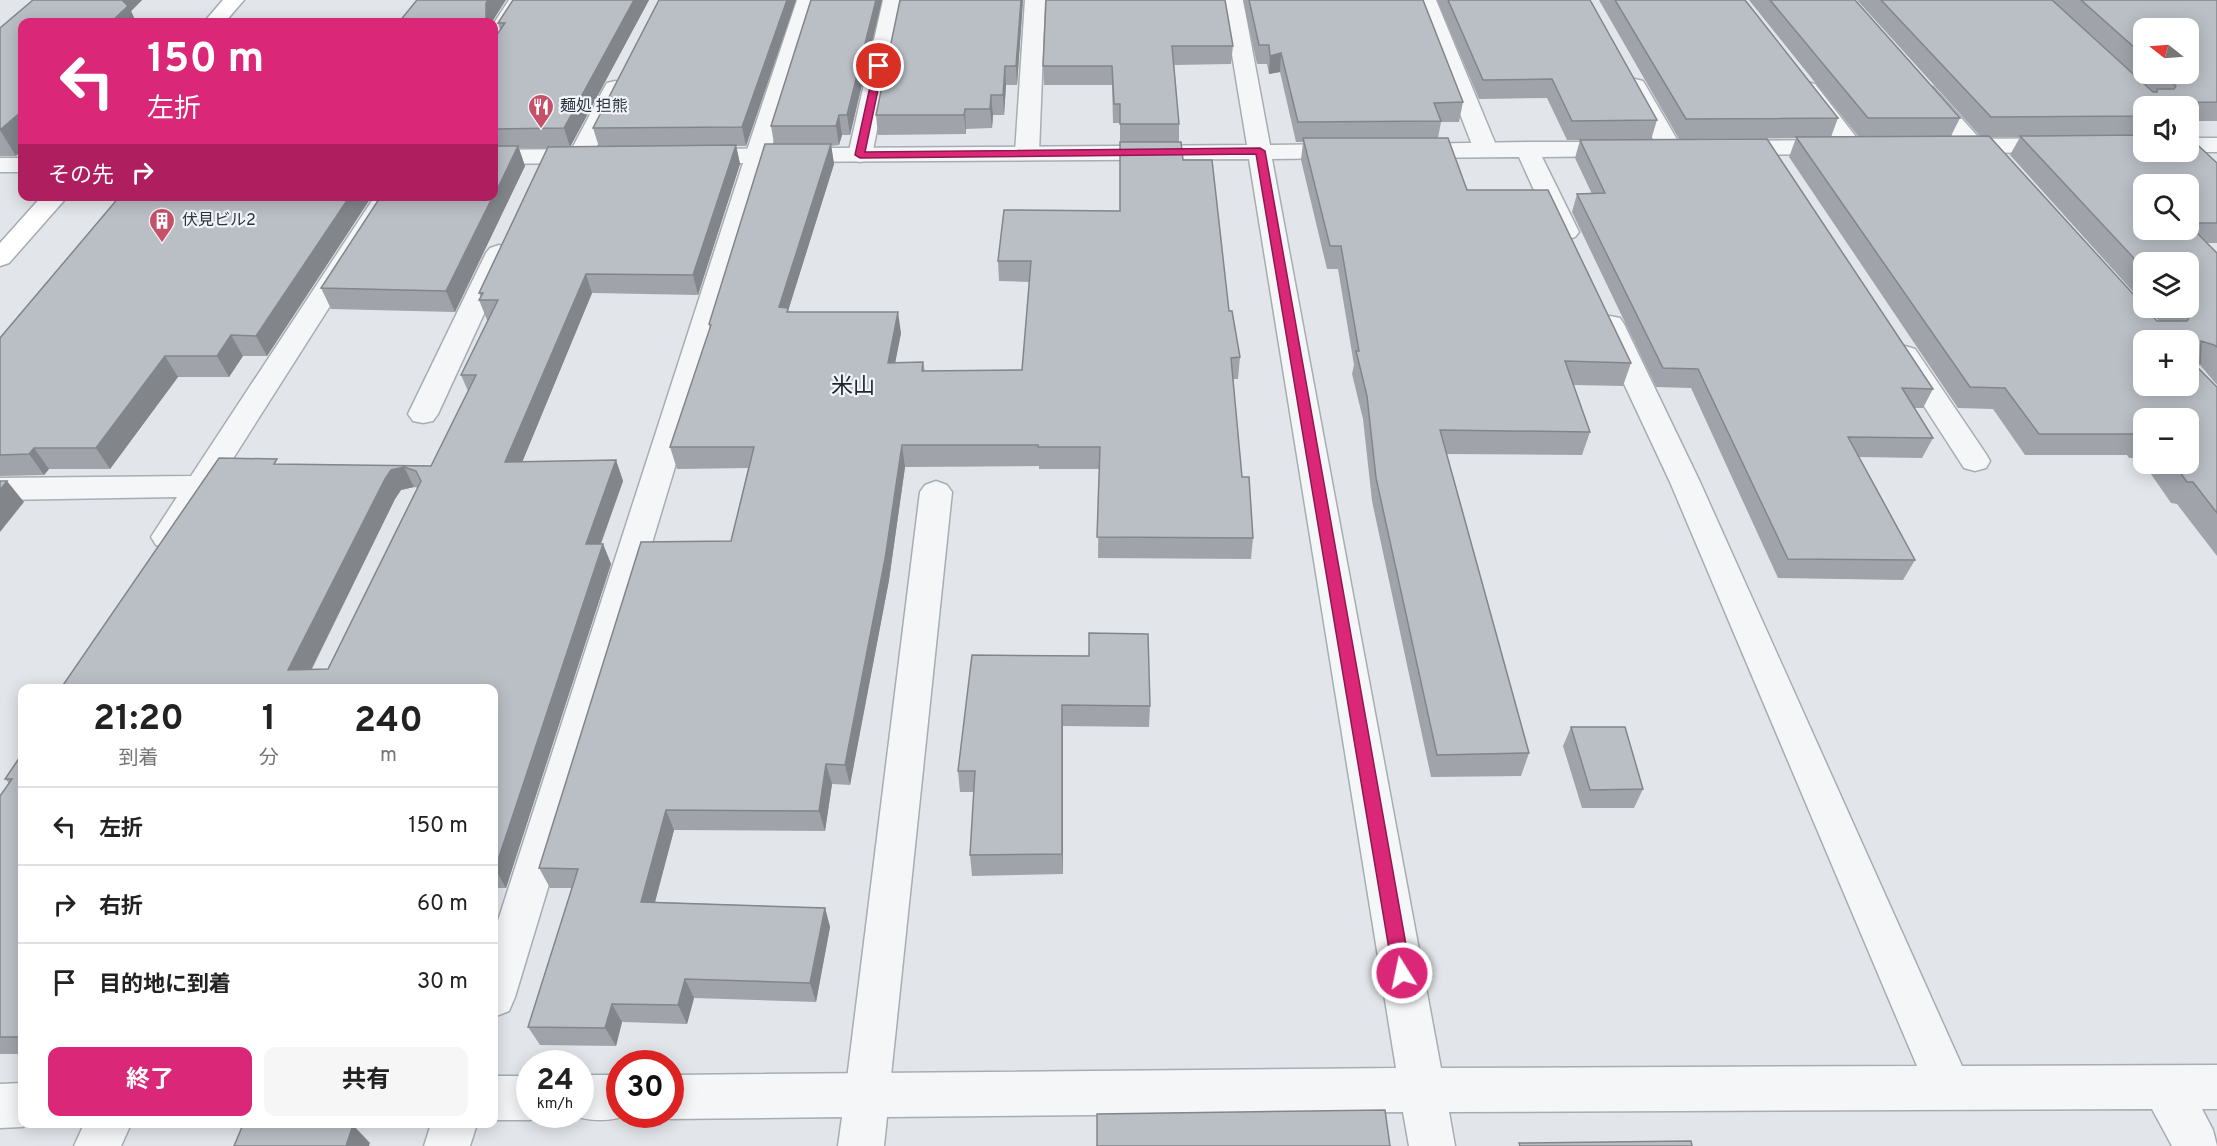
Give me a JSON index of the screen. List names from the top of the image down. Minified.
{"districts":["米山"],"places":{"restaurant":["麺処 担熊"],"building":["伏見ビル2"]},"north":"left","page":{"map_buttons":["+","−"],"turn":["150 m","左折"],"then":"その先","eta":["21:20","到着","1","分","240","m"],"list":[{"name":"左折","value":"150 m"},{"name":"右折","value":"60 m"},{"name":"目的地に到着","value":"30 m"}],"buttons":["終了","共有"],"speed":"24 km/h","limit":"30"}}
